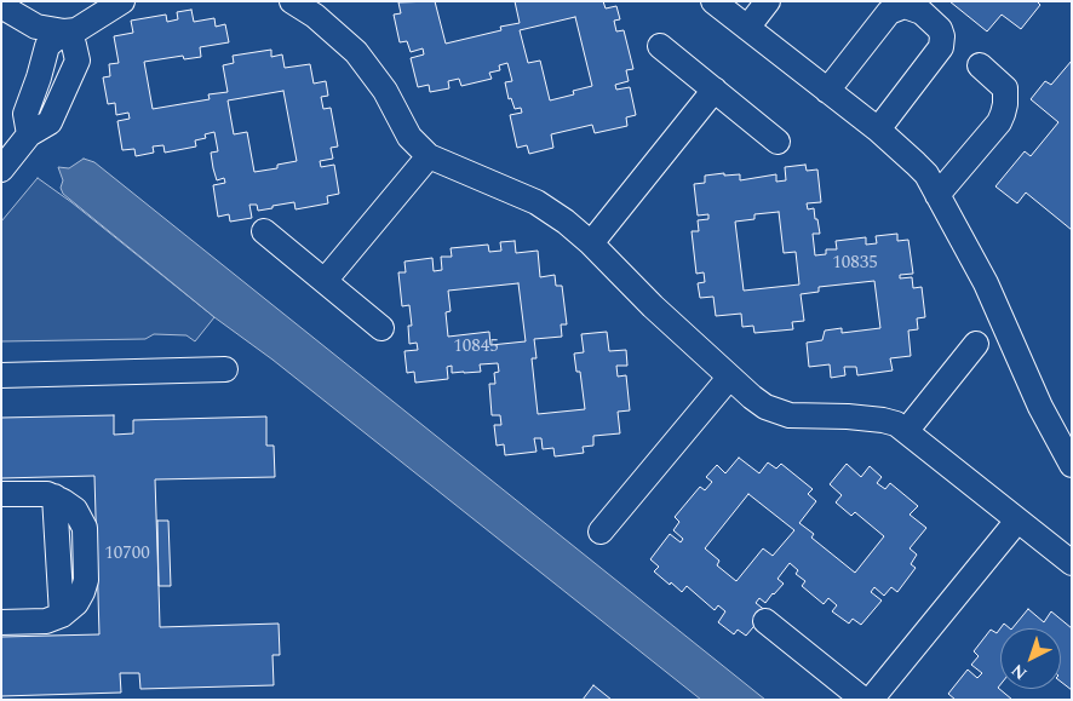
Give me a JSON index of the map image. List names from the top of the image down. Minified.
{"house_numbers":["10835","10845","10700"],"north":"bottom left"}
